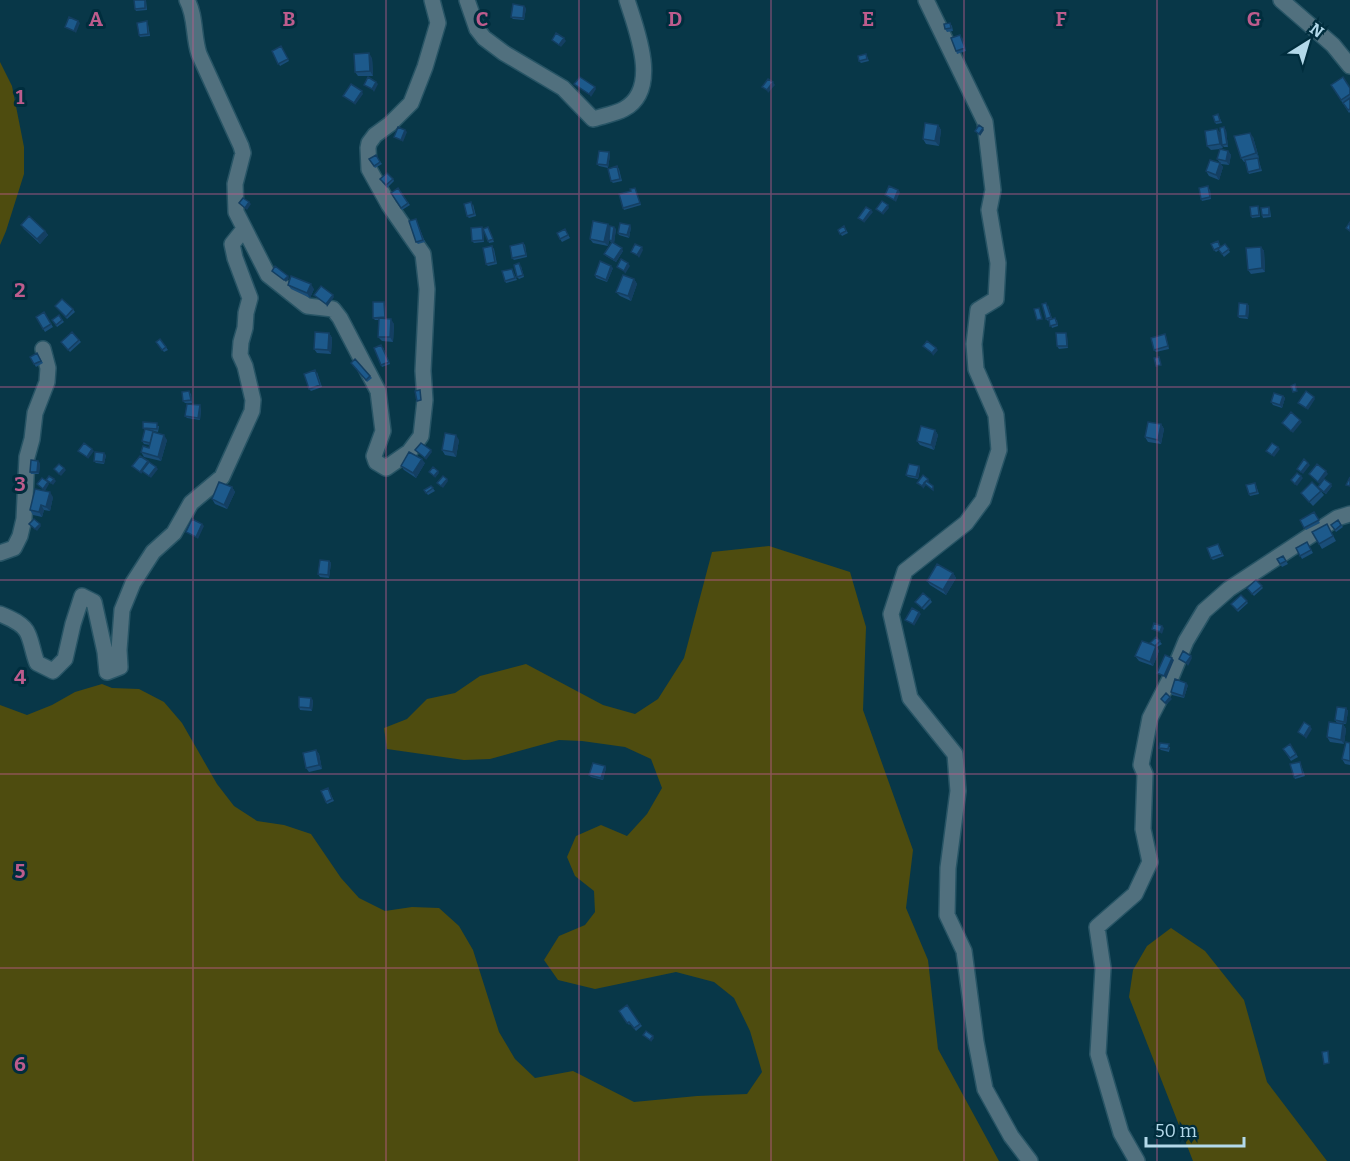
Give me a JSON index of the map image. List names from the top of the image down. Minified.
{"scale_bar":"50 m","north":"top right","grid":{"columns":["A","B","C","D","E","F","G"],"rows":["1","2","3","4","5","6"]}}
